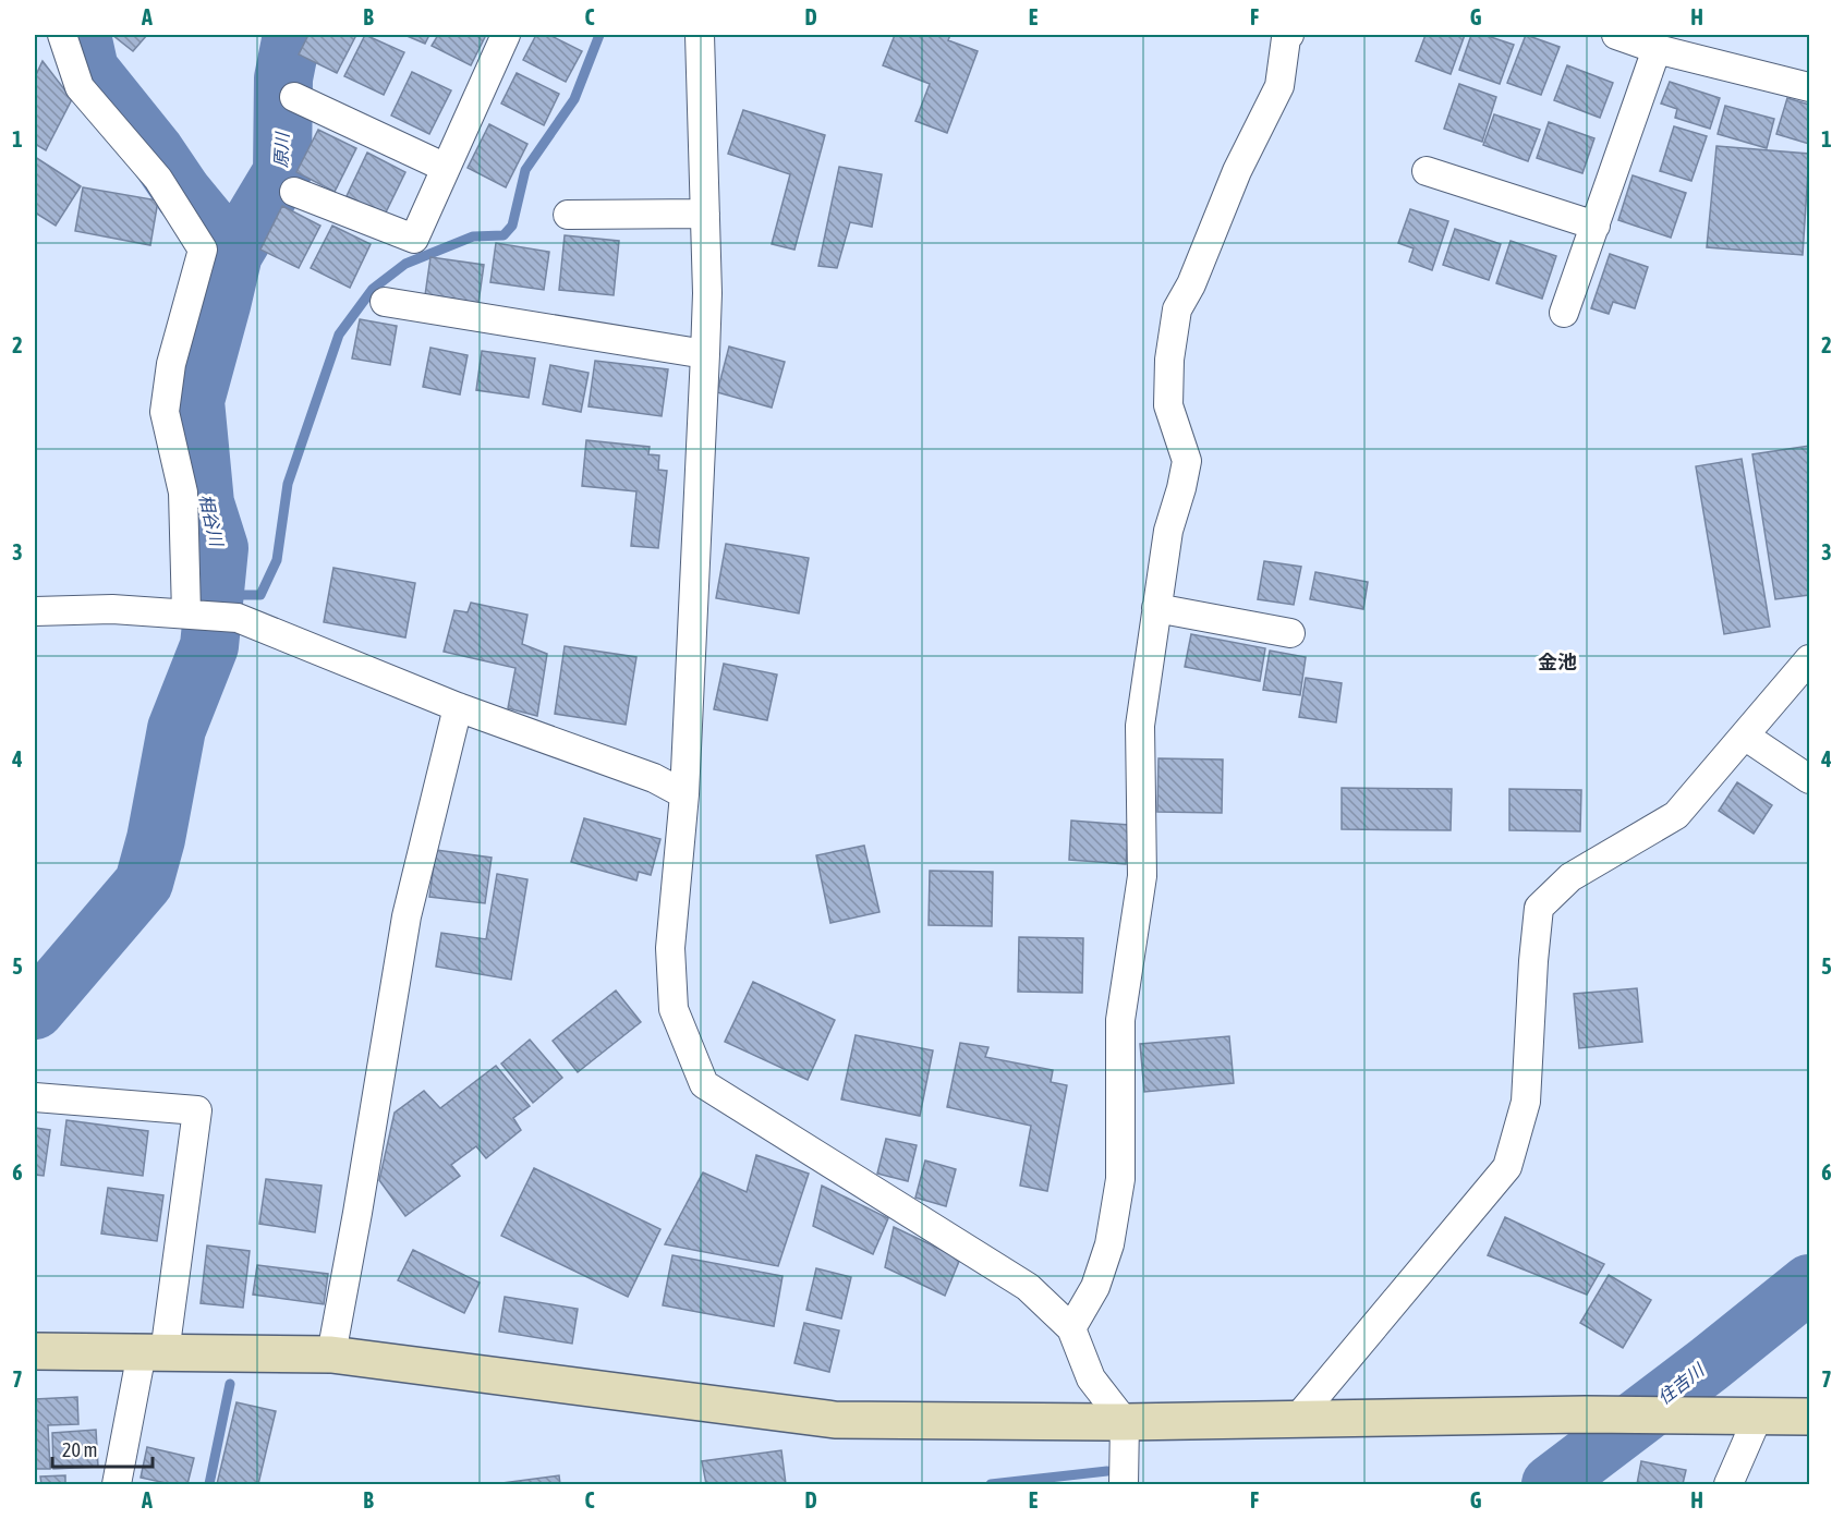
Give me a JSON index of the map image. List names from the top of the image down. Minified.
{"districts":["金池"],"water":["原川","相谷川","住吉川"],"scale_bar":"20 m","grid":{"columns":["A","B","C","D","E","F","G","H"],"rows":["1","2","3","4","5","6","7"]}}
